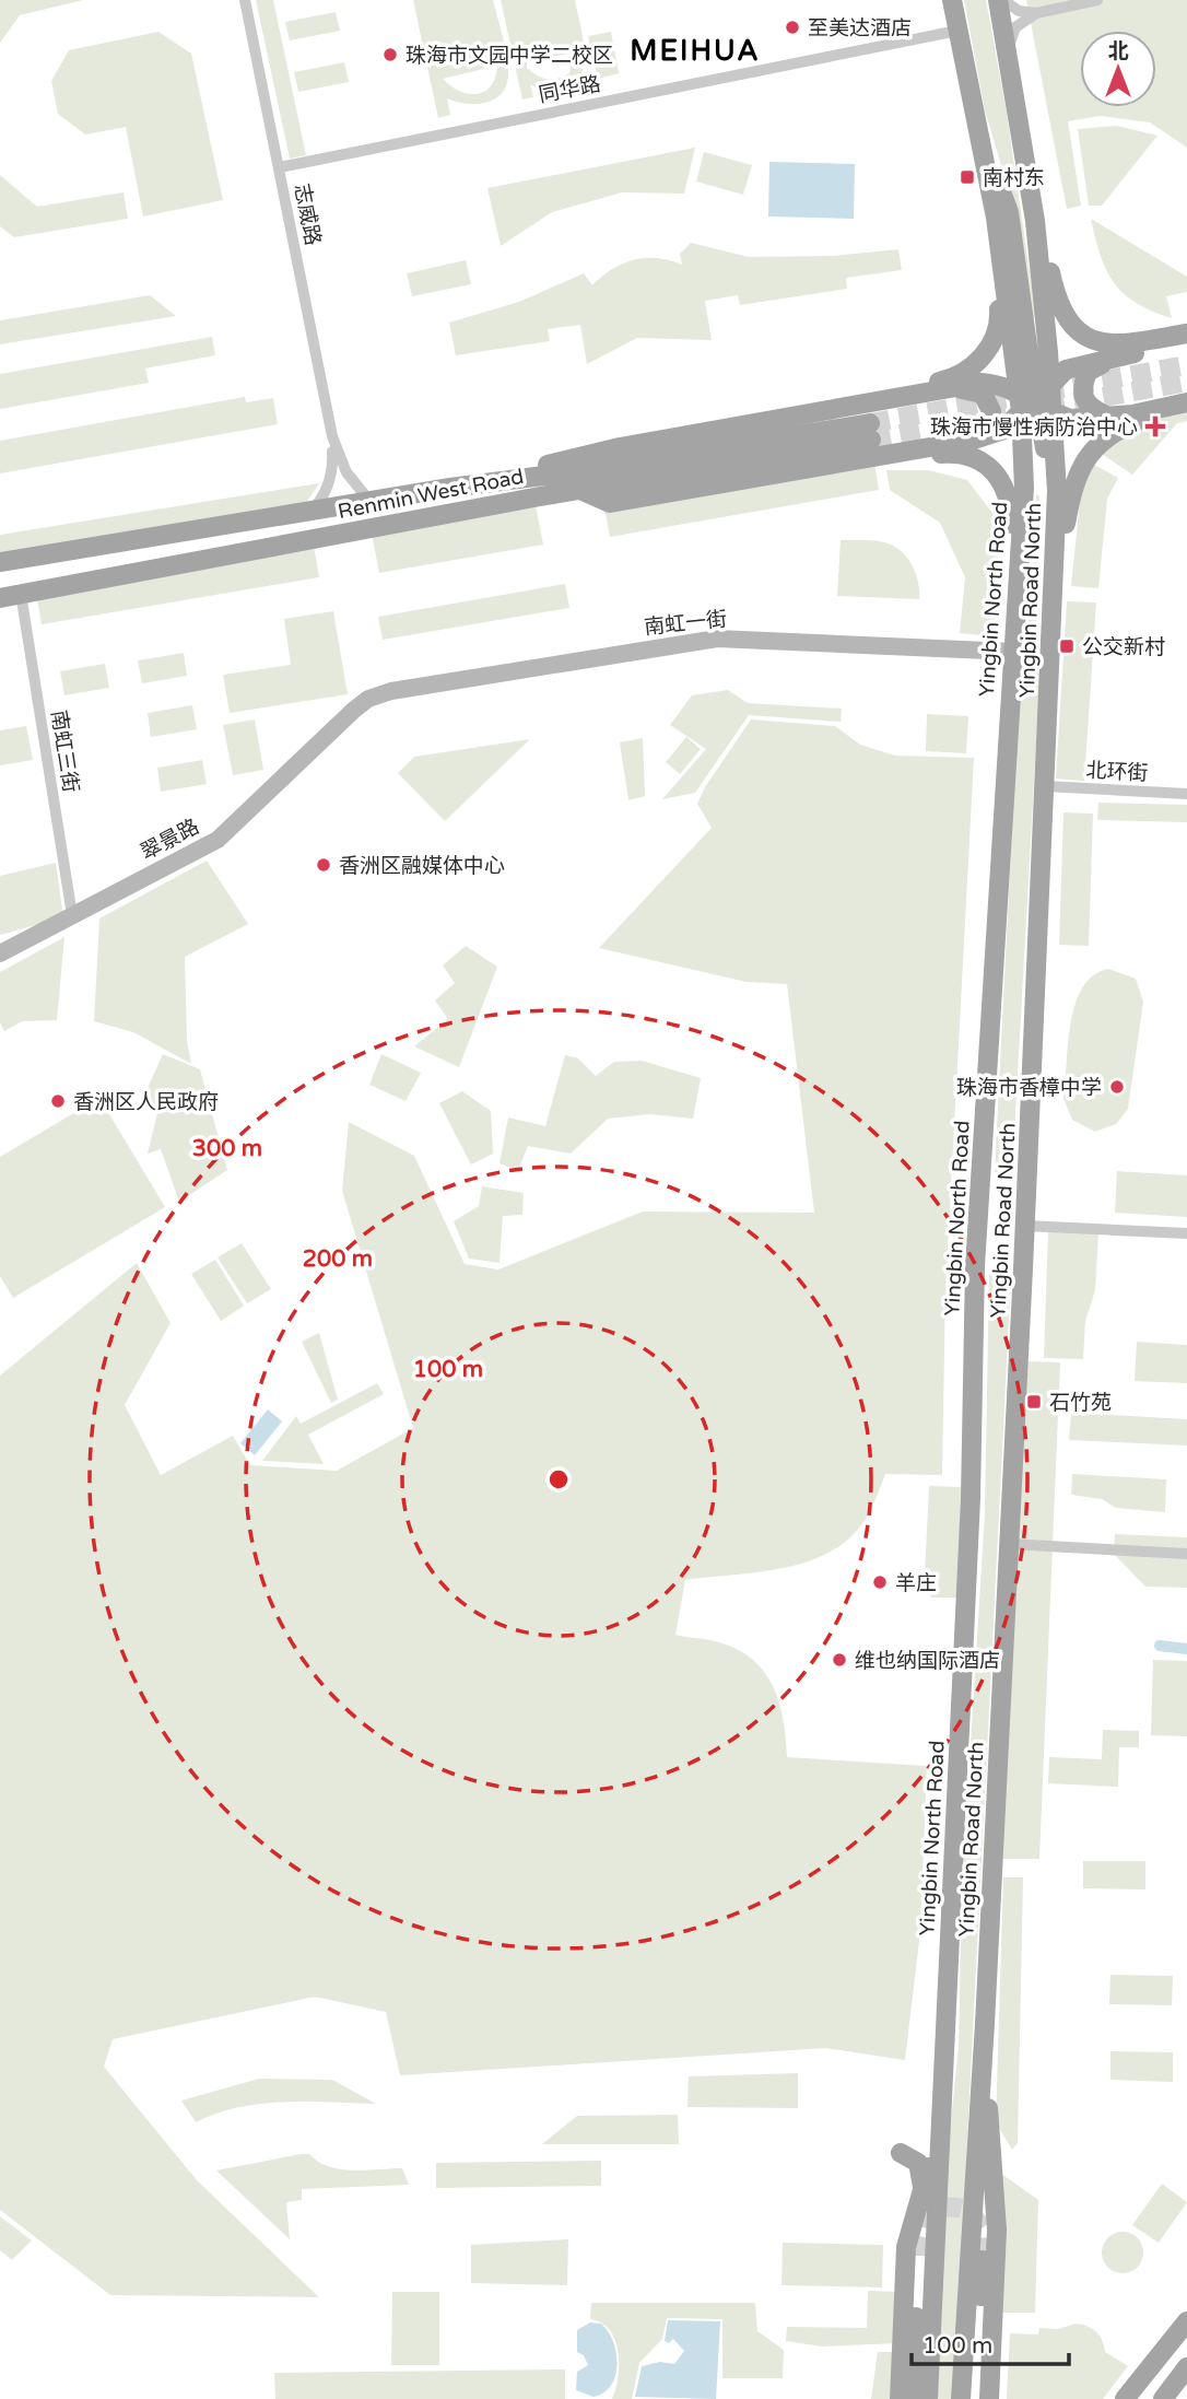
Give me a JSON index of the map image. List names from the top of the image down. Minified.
{"streets":{"main road":["Renmin West Road","Yingbin North Road","Yingbin Road North","南虹一街","翠景路"],"street":["同华路","志威路","南虹三街","北环街"]},"crossings":[["同华路","志威路"],["志威路","Renmin West Road"],["Renmin West Road","南虹三街"],["Yingbin North Road","Yingbin Road North"],["Yingbin North Road","南虹一街"],["Yingbin Road North","北环街"],["南虹一街","翠景路"],["南虹三街","翠景路"]],"districts":["MEIHUA"],"places":{"other":["至美达酒店","珠海市文园中学二校区","香洲区融媒体中心","珠海市香樟中学","香洲区人民政府","羊庄","维也纳国际酒店"],"transit":["南村东","公交新村","石竹苑"],"health":["珠海市慢性病防治中心"]},"scale_bar":"100 m","north":"top","rings":["300 m","200 m","100 m"]}
